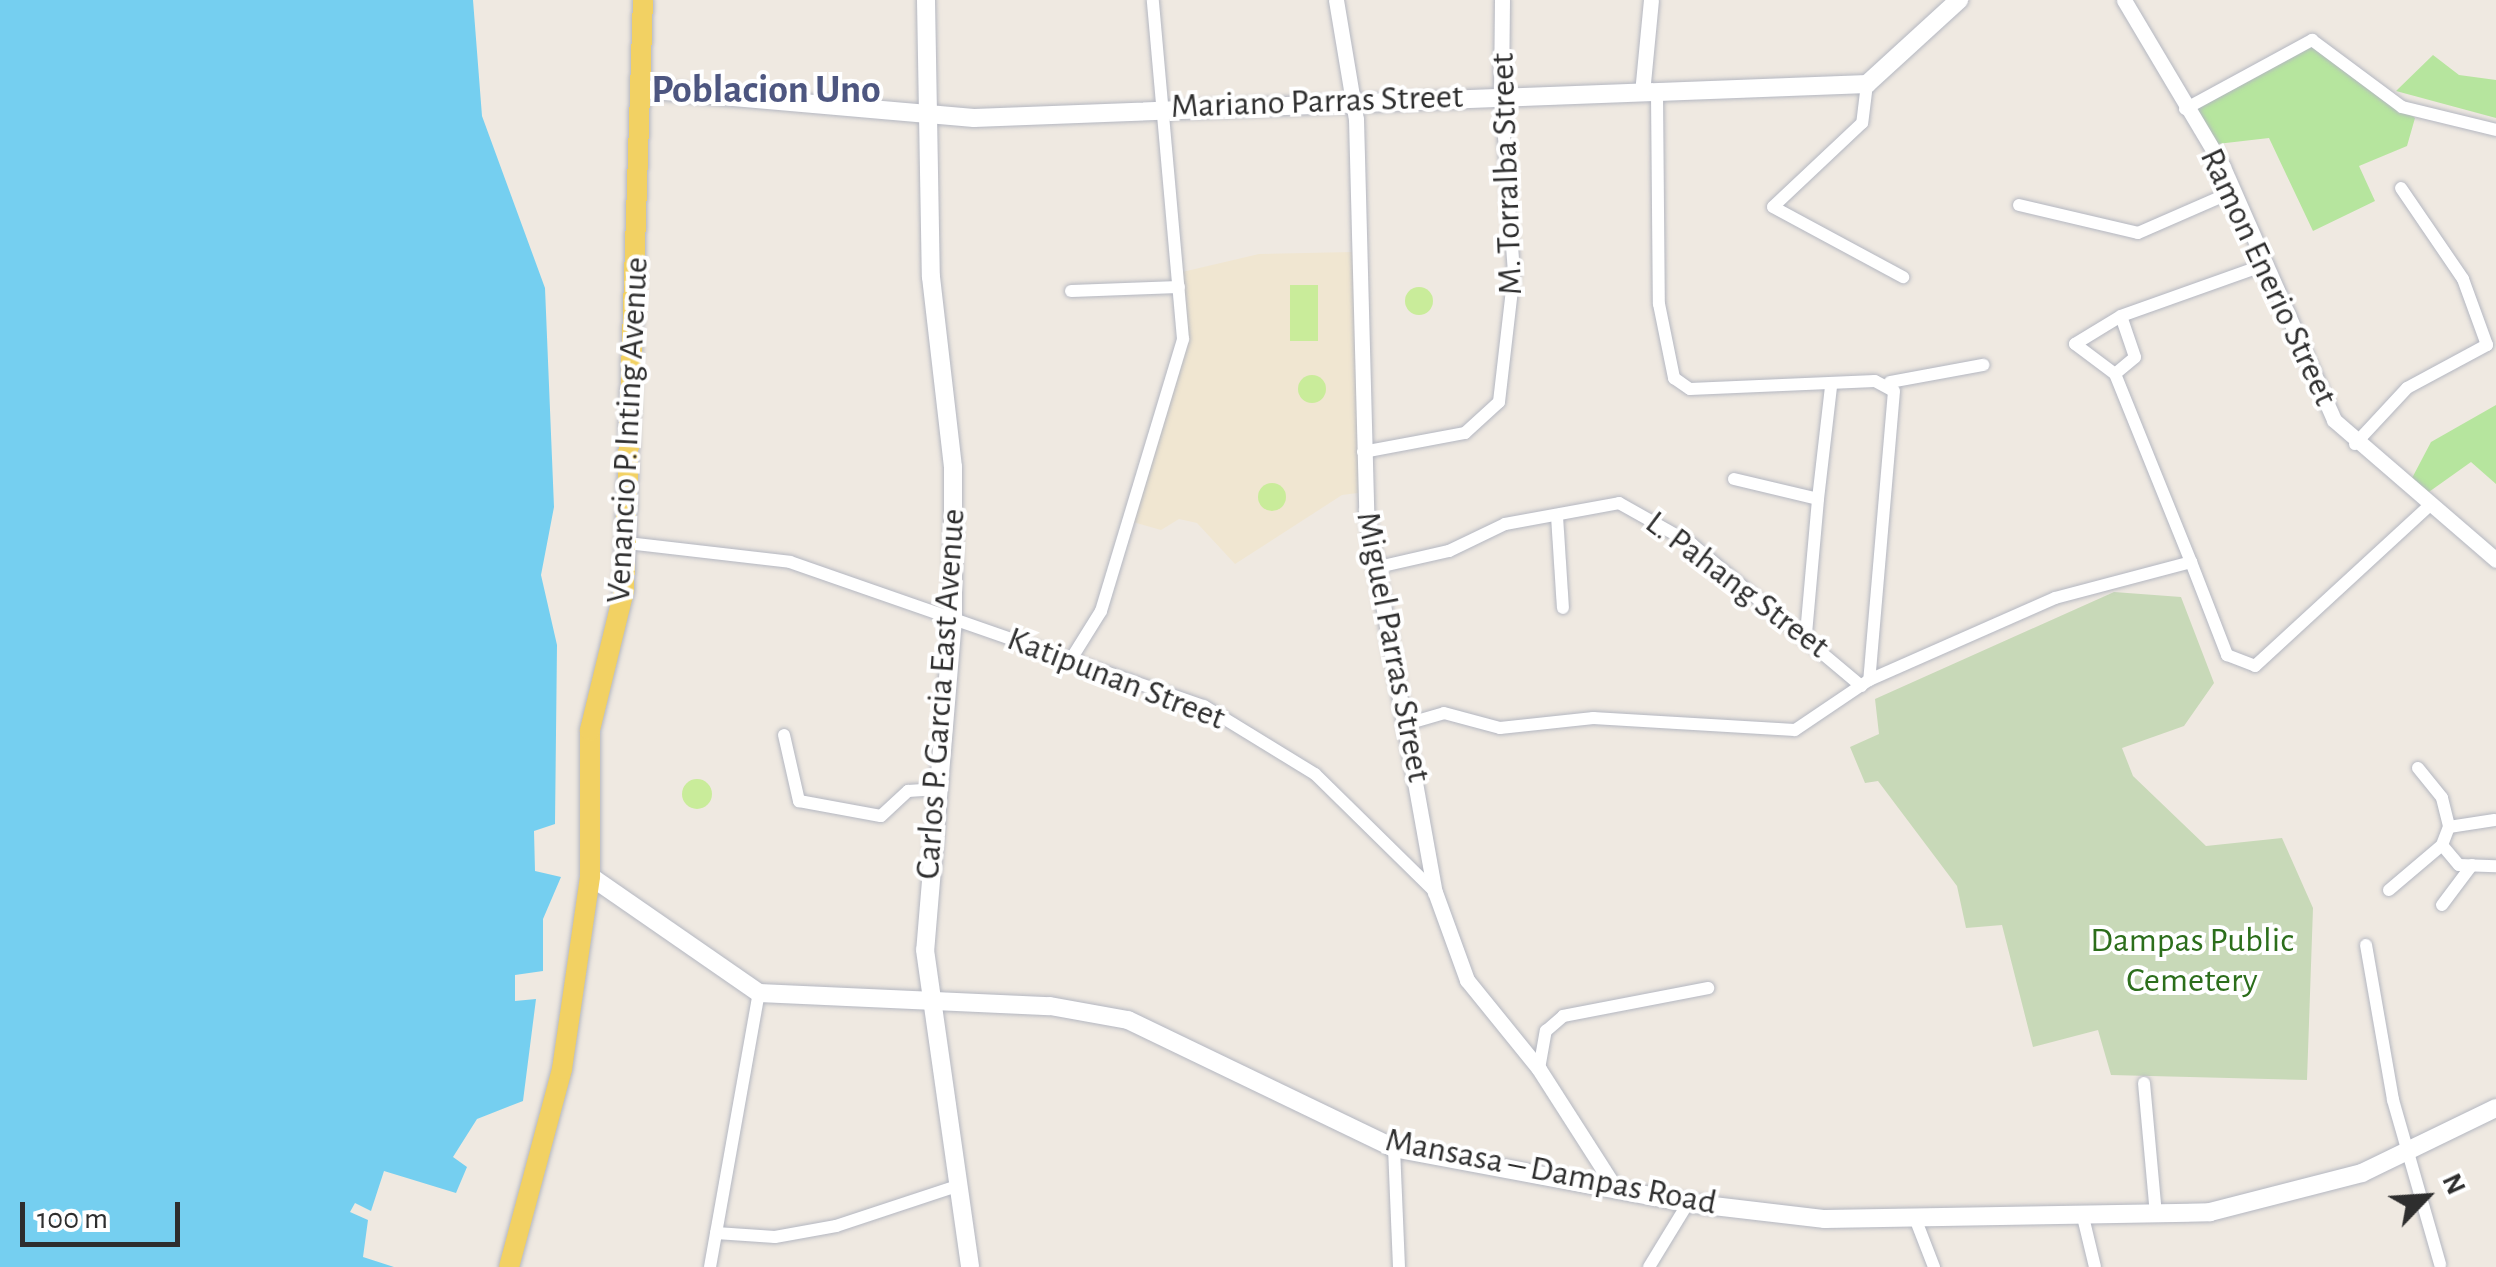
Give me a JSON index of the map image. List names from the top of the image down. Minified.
{"streets":{"main road":["Mariano Parras Street","Venancio P. Inting Avenue","Carlos P. Garcia East Avenue","Mansasa – Dampas Road"],"street":["M. Torralba Street","Ramon Enerio Street","L. Pahang Street","Miguel Parras Street","Katipunan Street"]},"crossings":[["Mariano Parras Street","M. Torralba Street"],["Mariano Parras Street","Venancio P. Inting Avenue"],["Mariano Parras Street","Miguel Parras Street"],["Mariano Parras Street","Carlos P. Garcia East Avenue"],["M. Torralba Street","Miguel Parras Street"],["Venancio P. Inting Avenue","Katipunan Street"],["L. Pahang Street","Miguel Parras Street"],["Miguel Parras Street","Katipunan Street"],["Miguel Parras Street","Mansasa – Dampas Road"],["Katipunan Street","Carlos P. Garcia East Avenue"],["Carlos P. Garcia East Avenue","Mansasa – Dampas Road"]],"districts":["Poblacion Uno"],"parks":["Dampas Public Cemetery"],"scale_bar":"100 m","north":"top right"}
